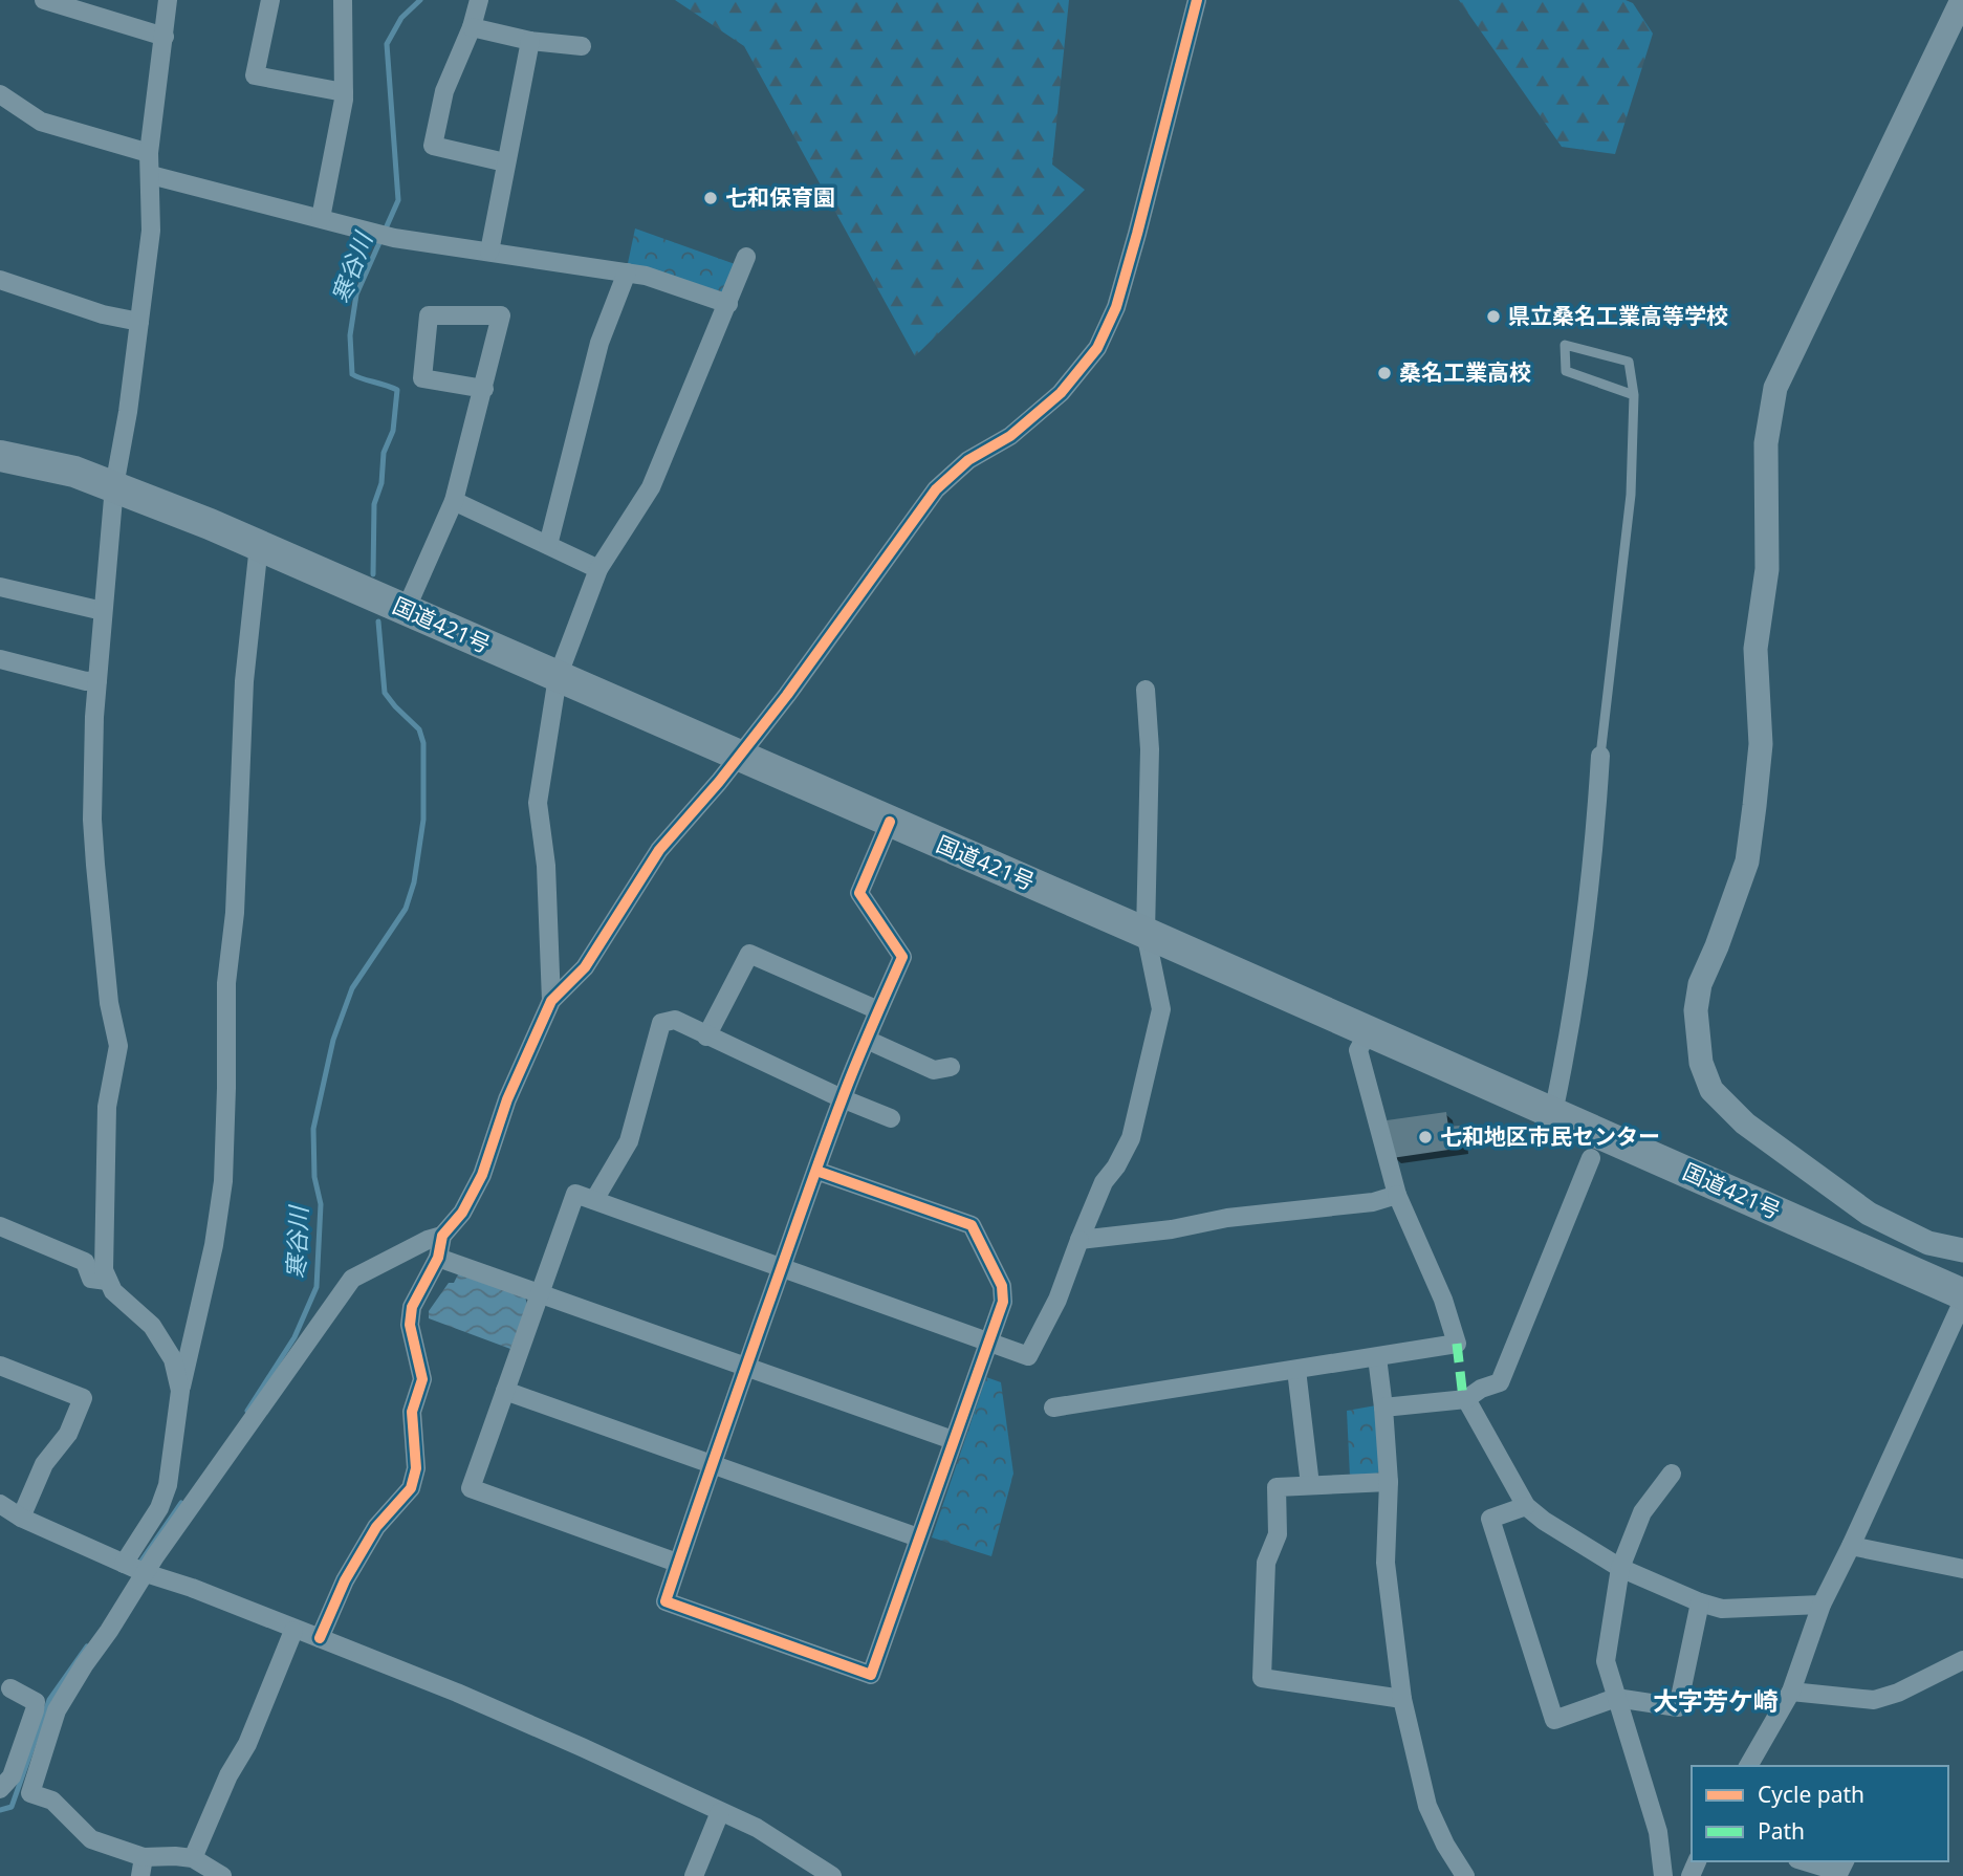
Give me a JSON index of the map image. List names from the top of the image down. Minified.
{"streets":{"highway":["国道421号"]},"districts":["大字芳ケ崎"],"water":["寒谷川"],"places":["七和保育園","県立桑名工業高等学校","桑名工業高校","七和地区市民センター"],"legend":["Cycle path","Path"]}
